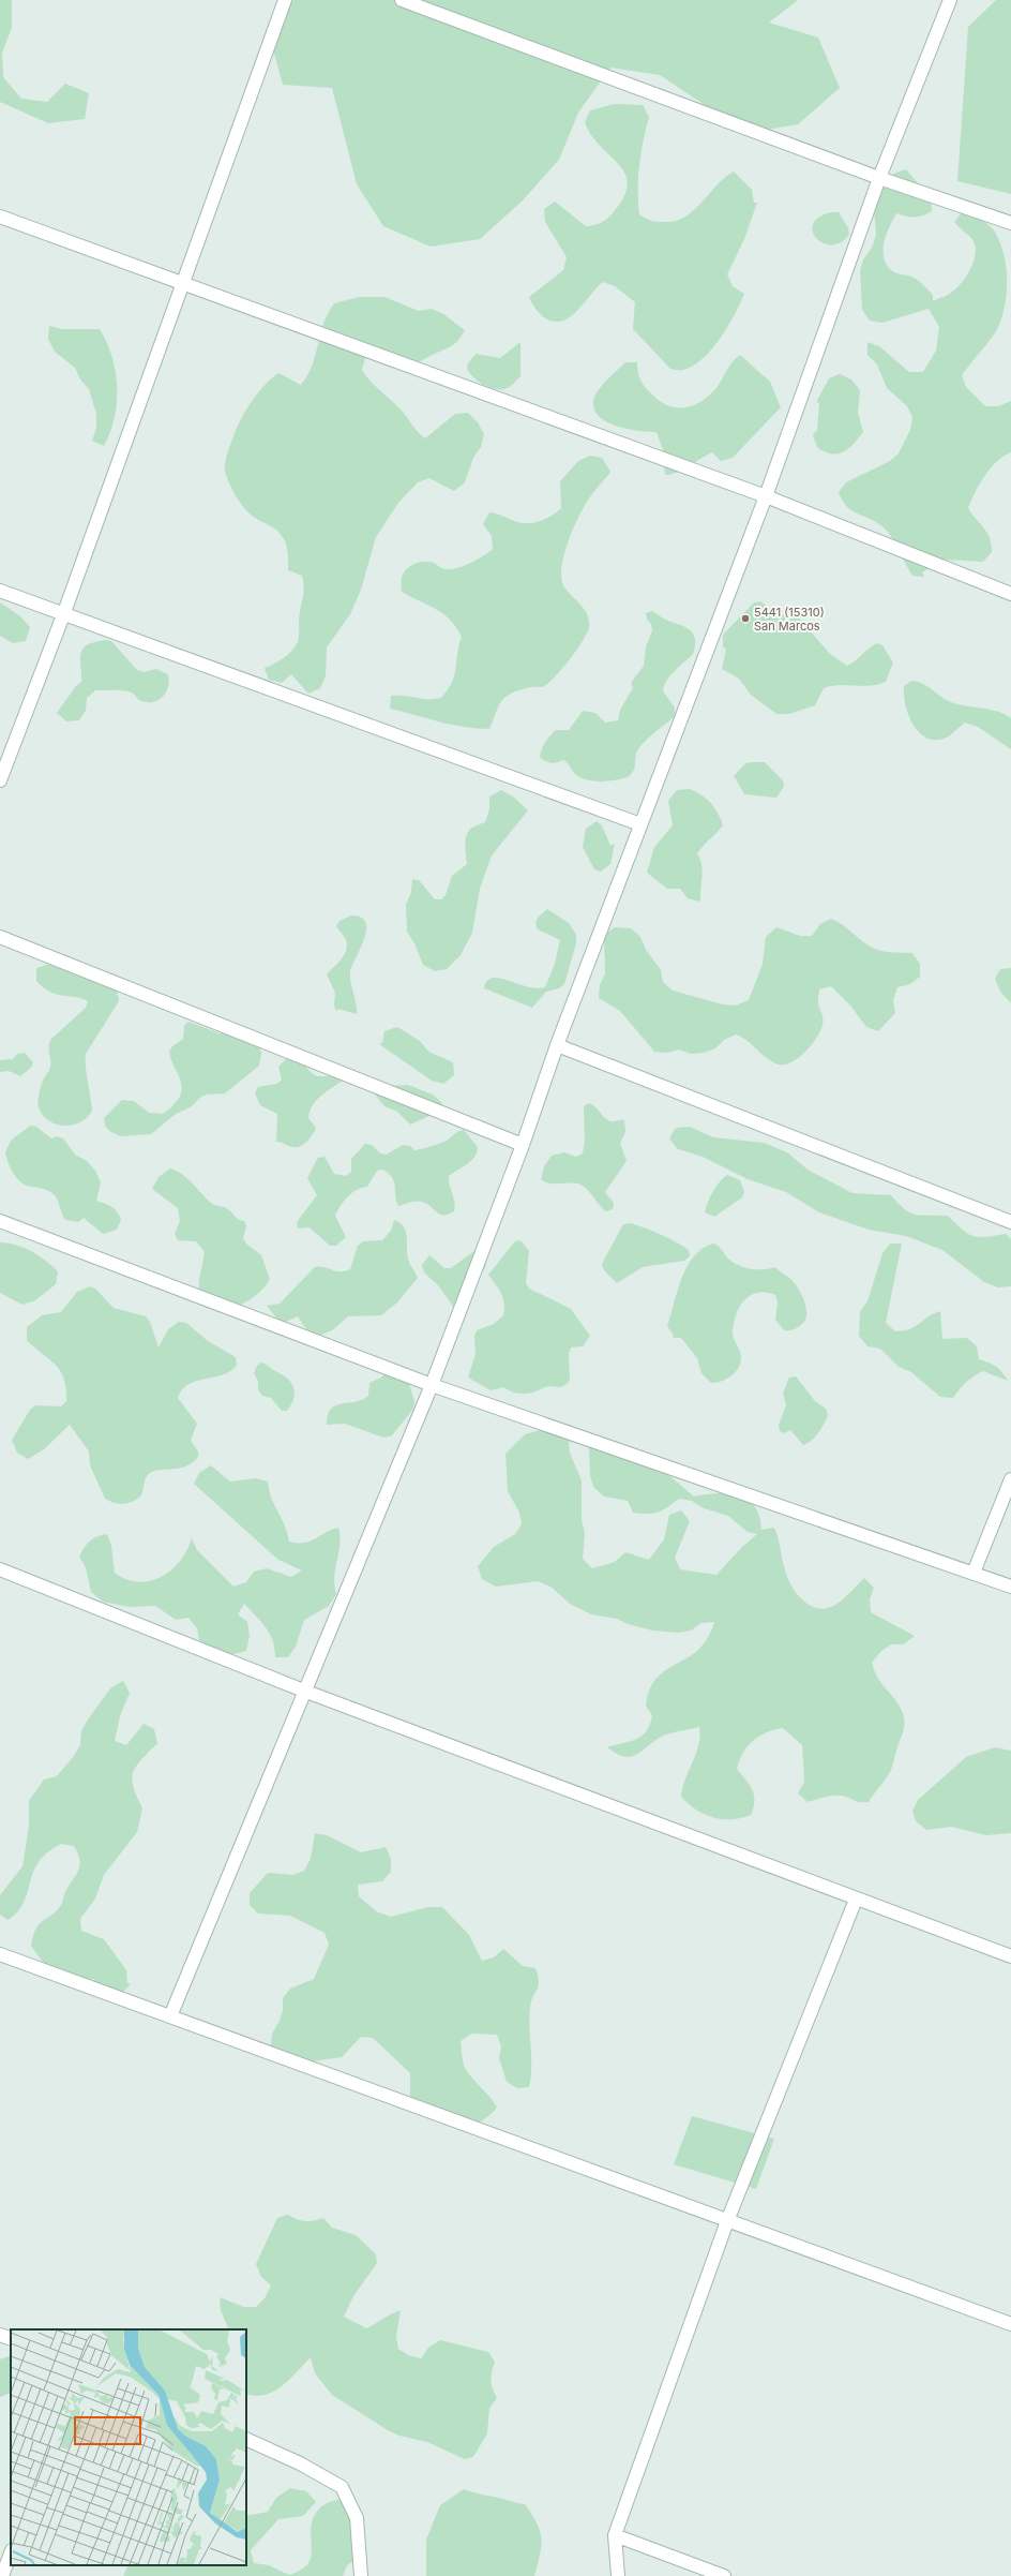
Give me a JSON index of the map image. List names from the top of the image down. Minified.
{"places":["5441 (15310) San Marcos"]}
